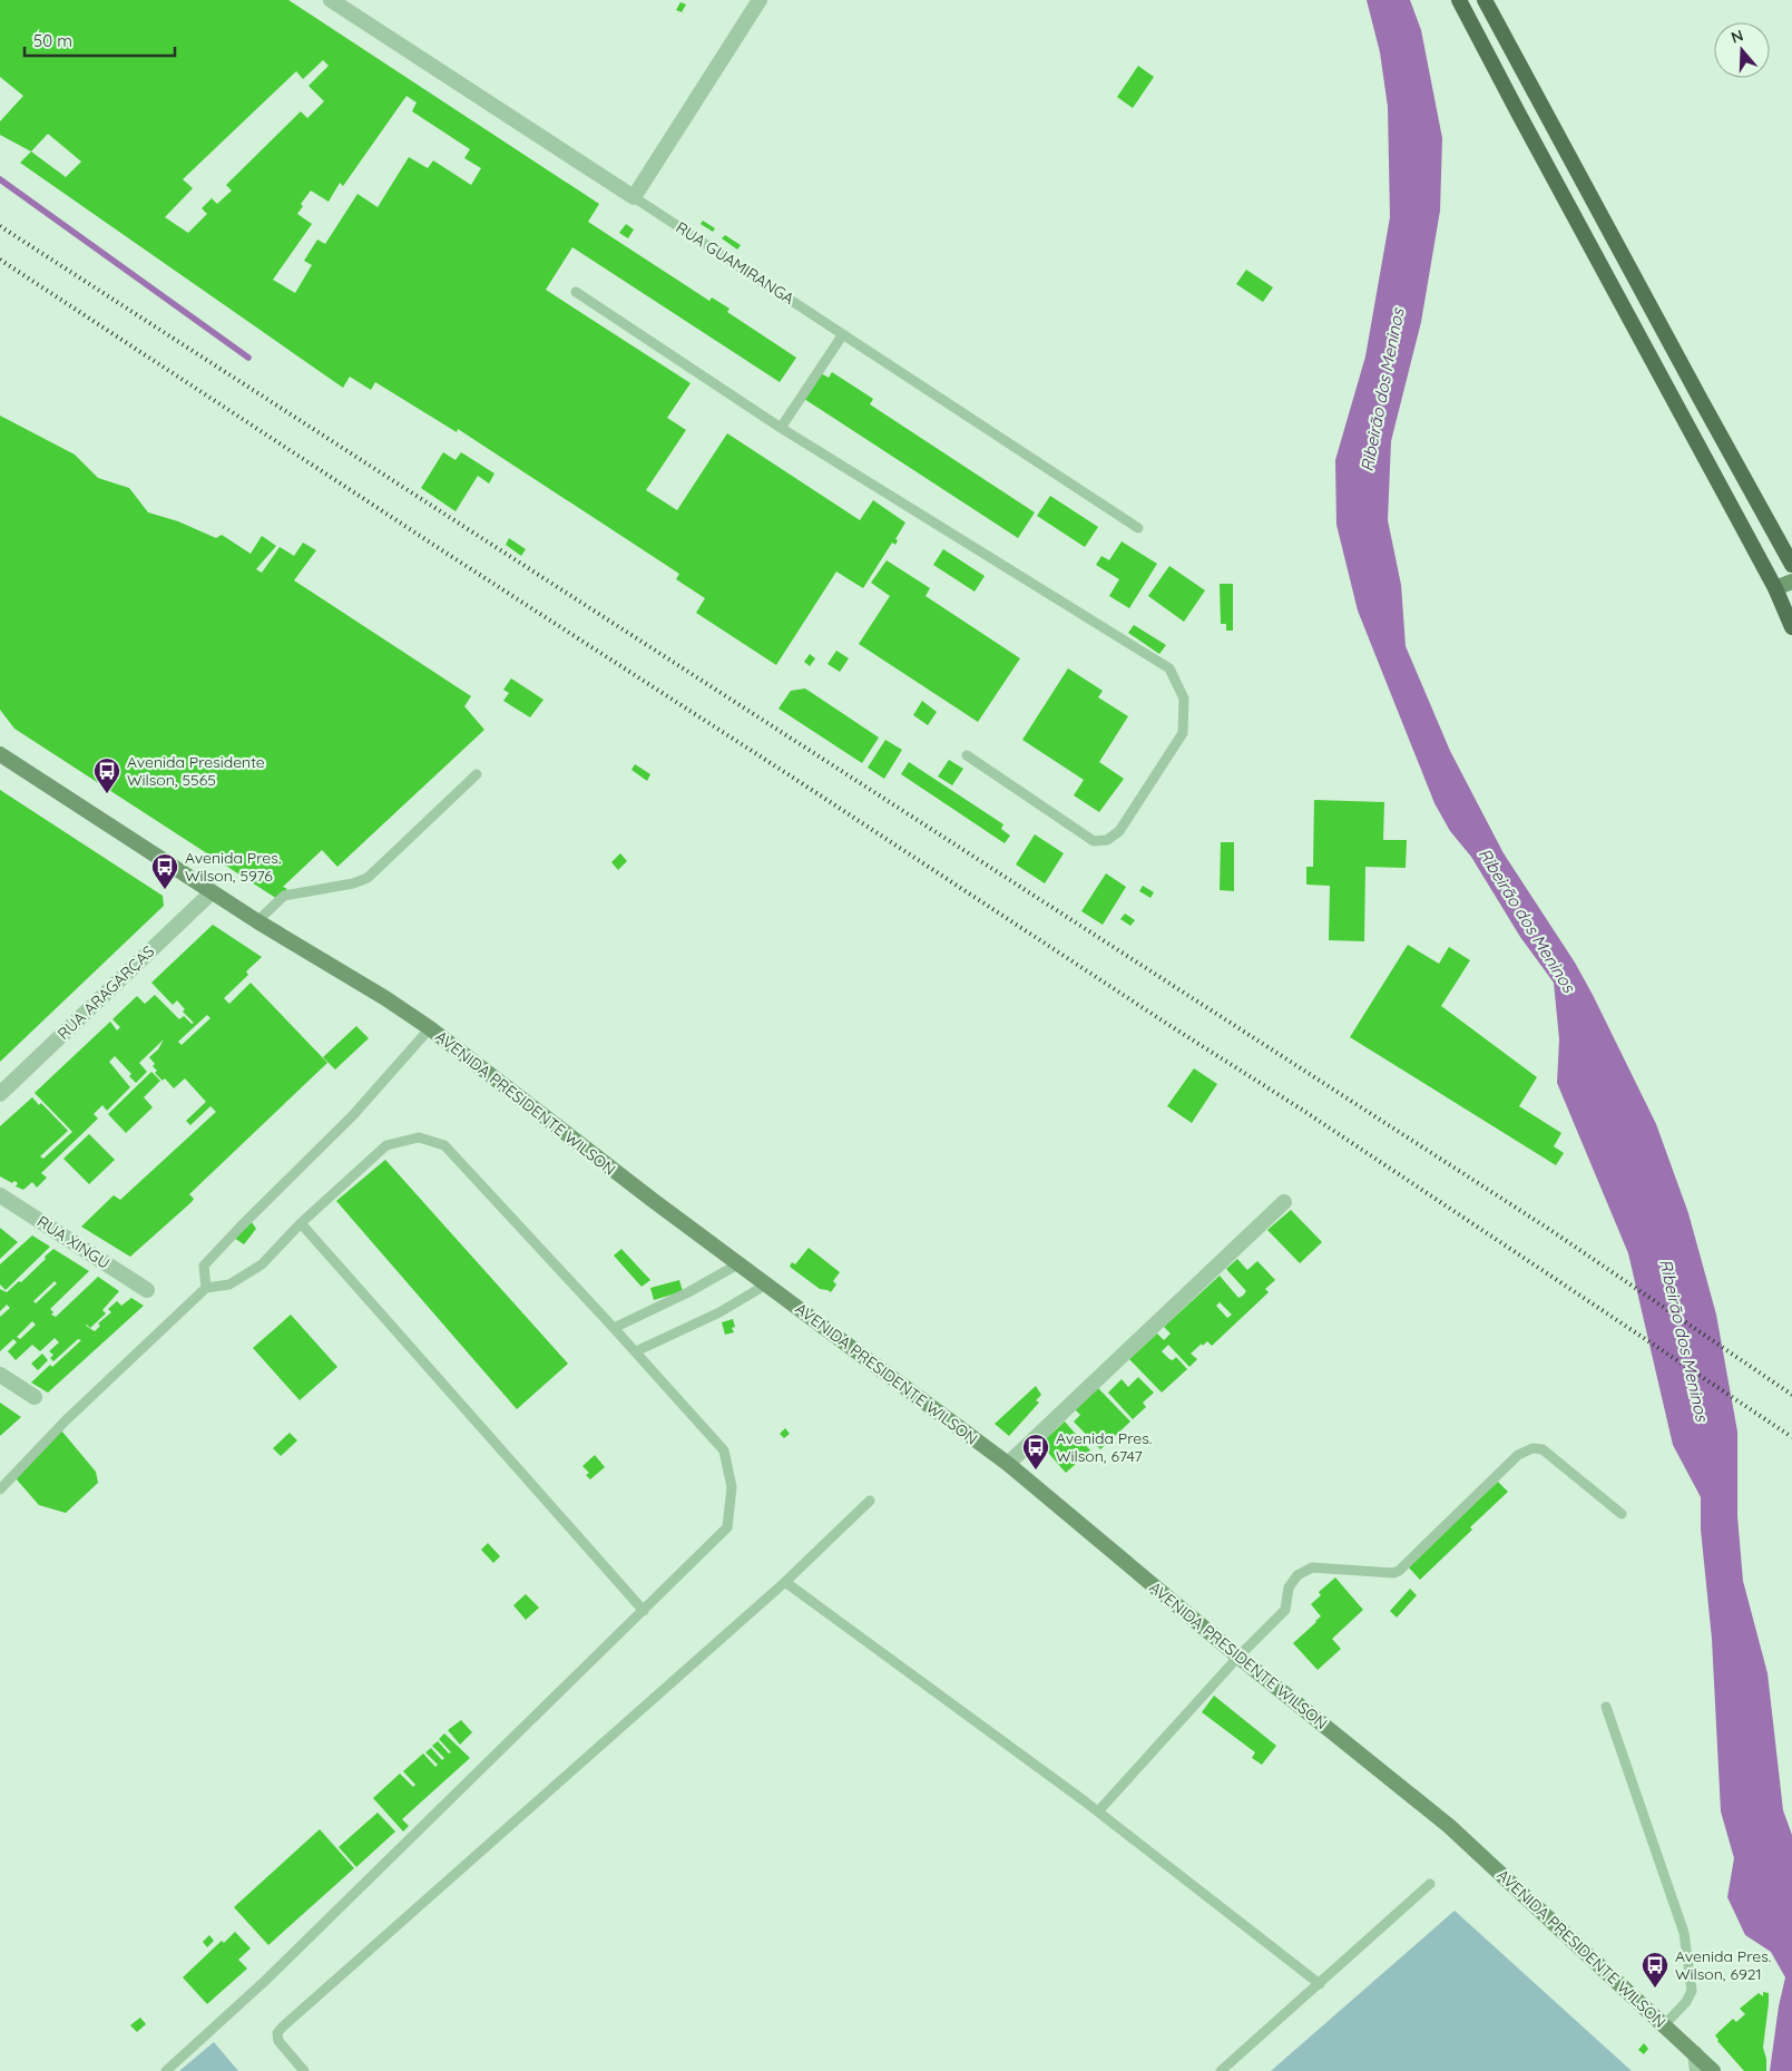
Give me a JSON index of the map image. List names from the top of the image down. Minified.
{"streets":{"main road":["AVENIDA PRESIDENTE WILSON"],"street":["RUA GUAMIRANGA","RUA ARAGARÇAS","RUA XINGU"]},"crossings":[["RUA ARAGARÇAS","AVENIDA PRESIDENTE WILSON"]],"water":["Ribeirão dos Meninos"],"places":{"bus stop":["Avenida Presidente Wilson, 5565","Avenida Pres. Wilson, 5976","Avenida Pres. Wilson, 6747","Avenida Pres. Wilson, 6921"]},"scale_bar":"50 m","north":"top"}
